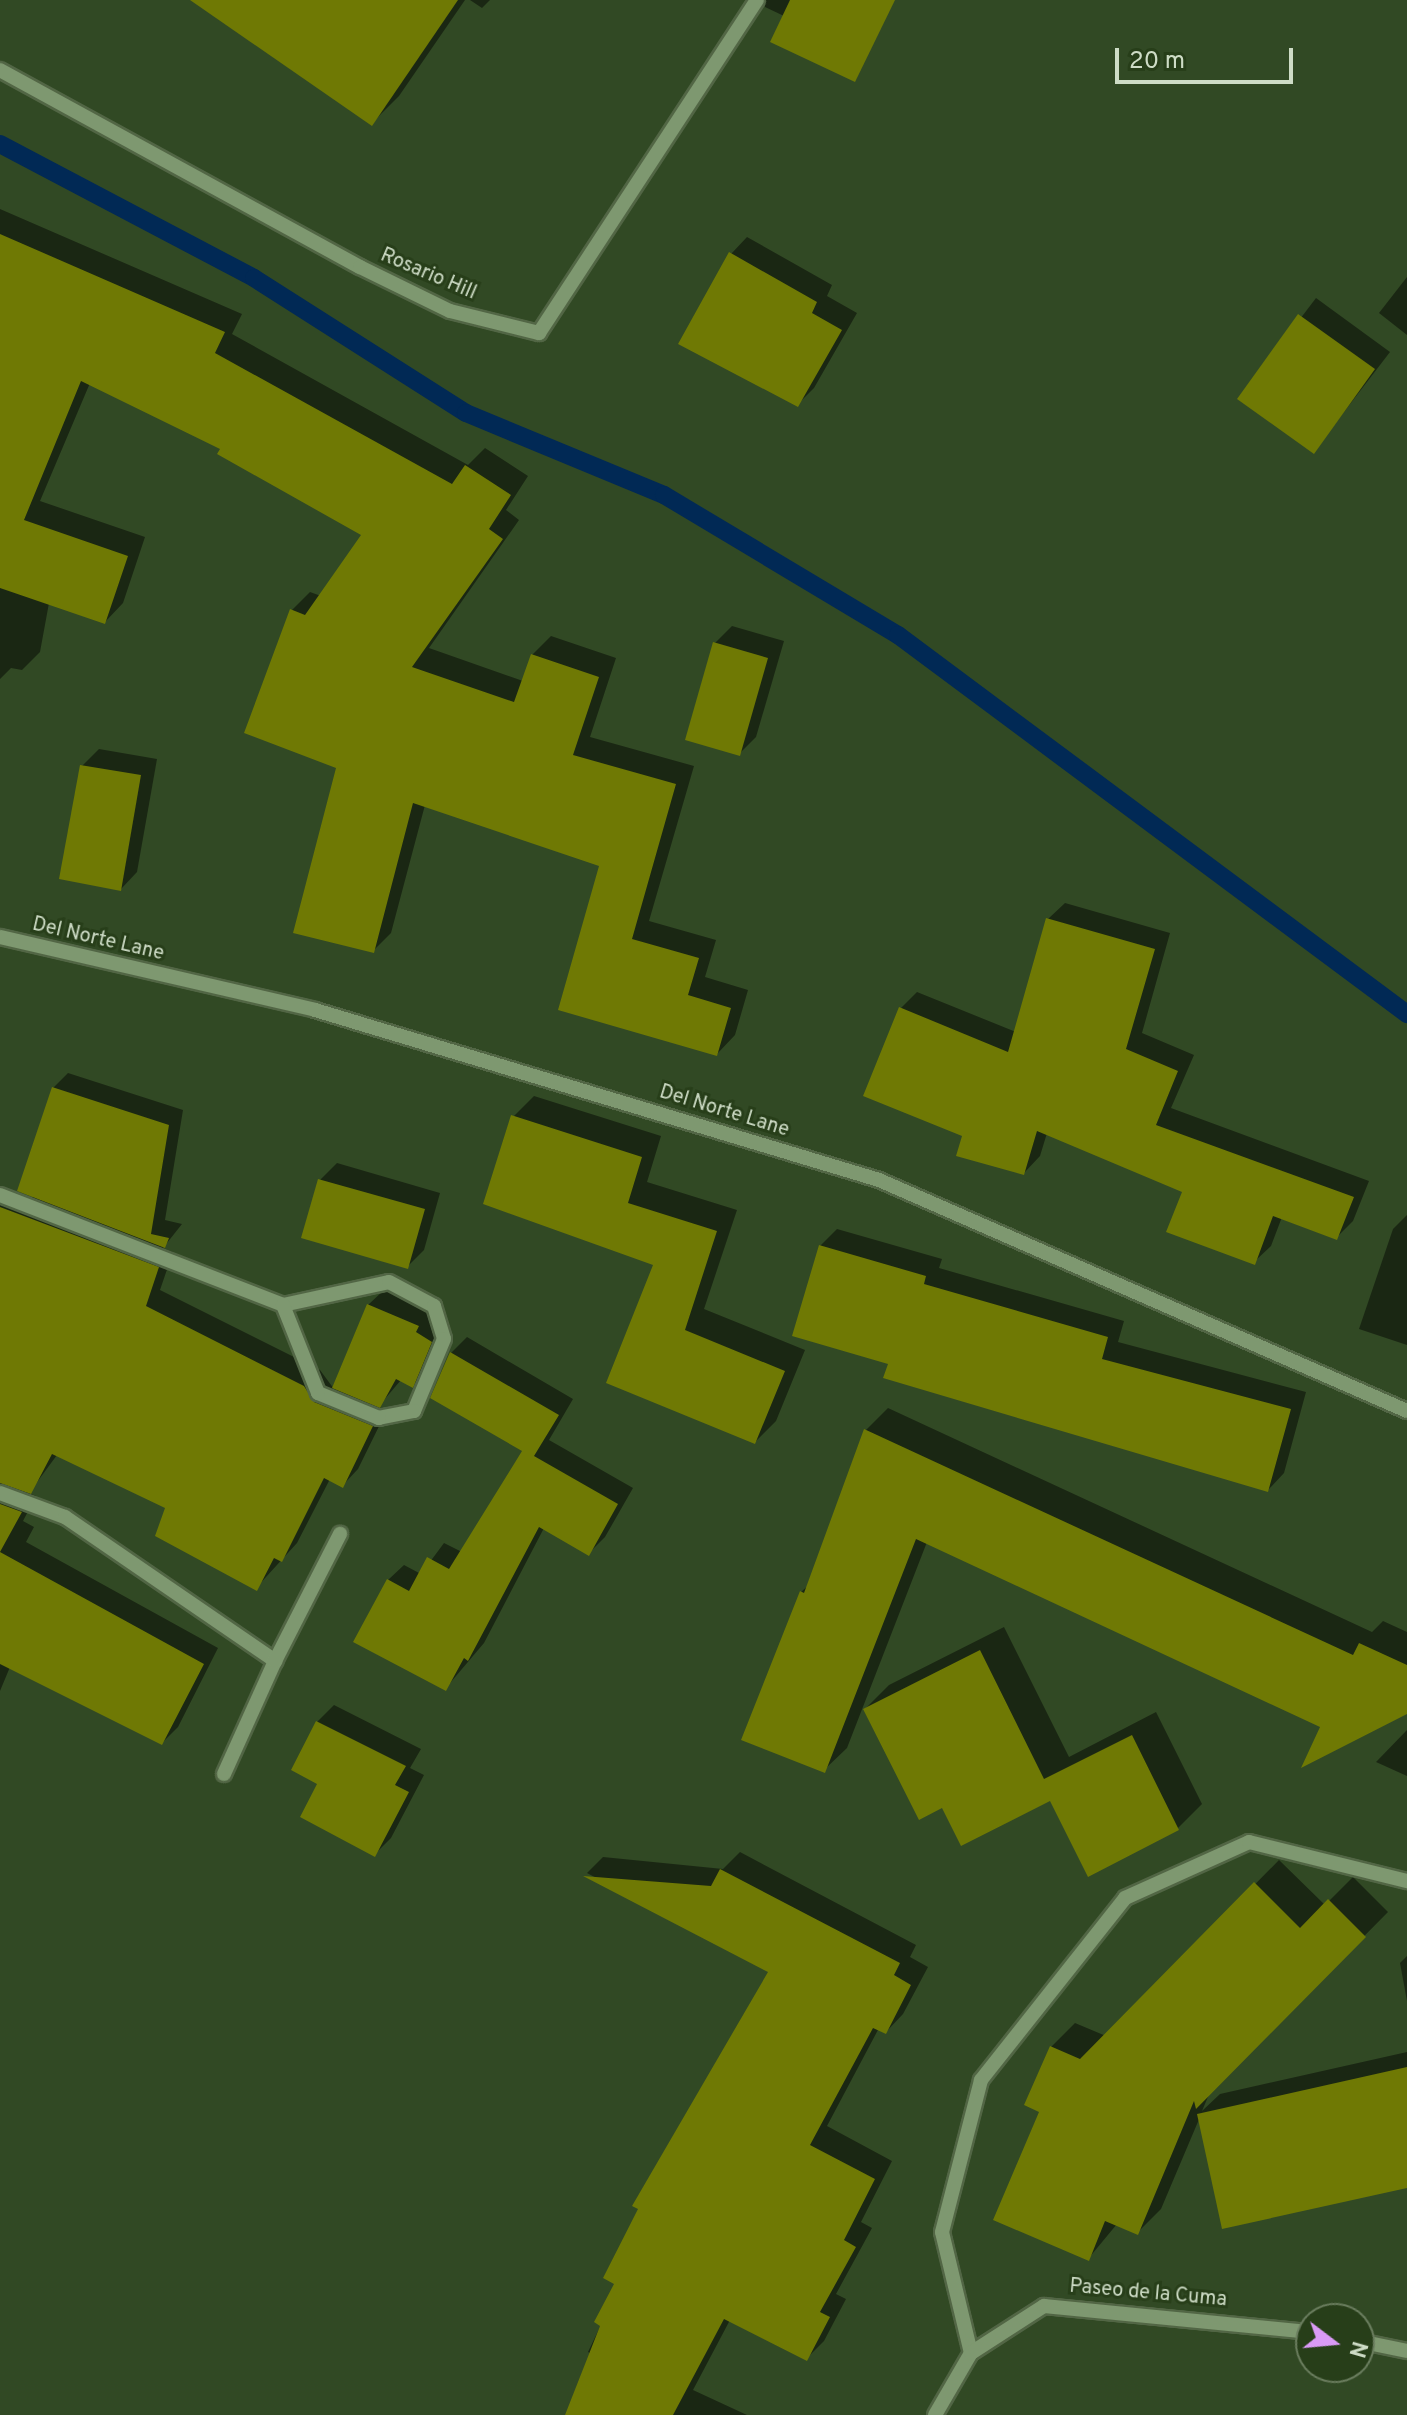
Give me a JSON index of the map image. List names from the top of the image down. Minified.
{"streets":{"street":["Rosario Hill","Del Norte Lane","Paseo de la Cuma"]},"scale_bar":"20 m","north":"right"}
